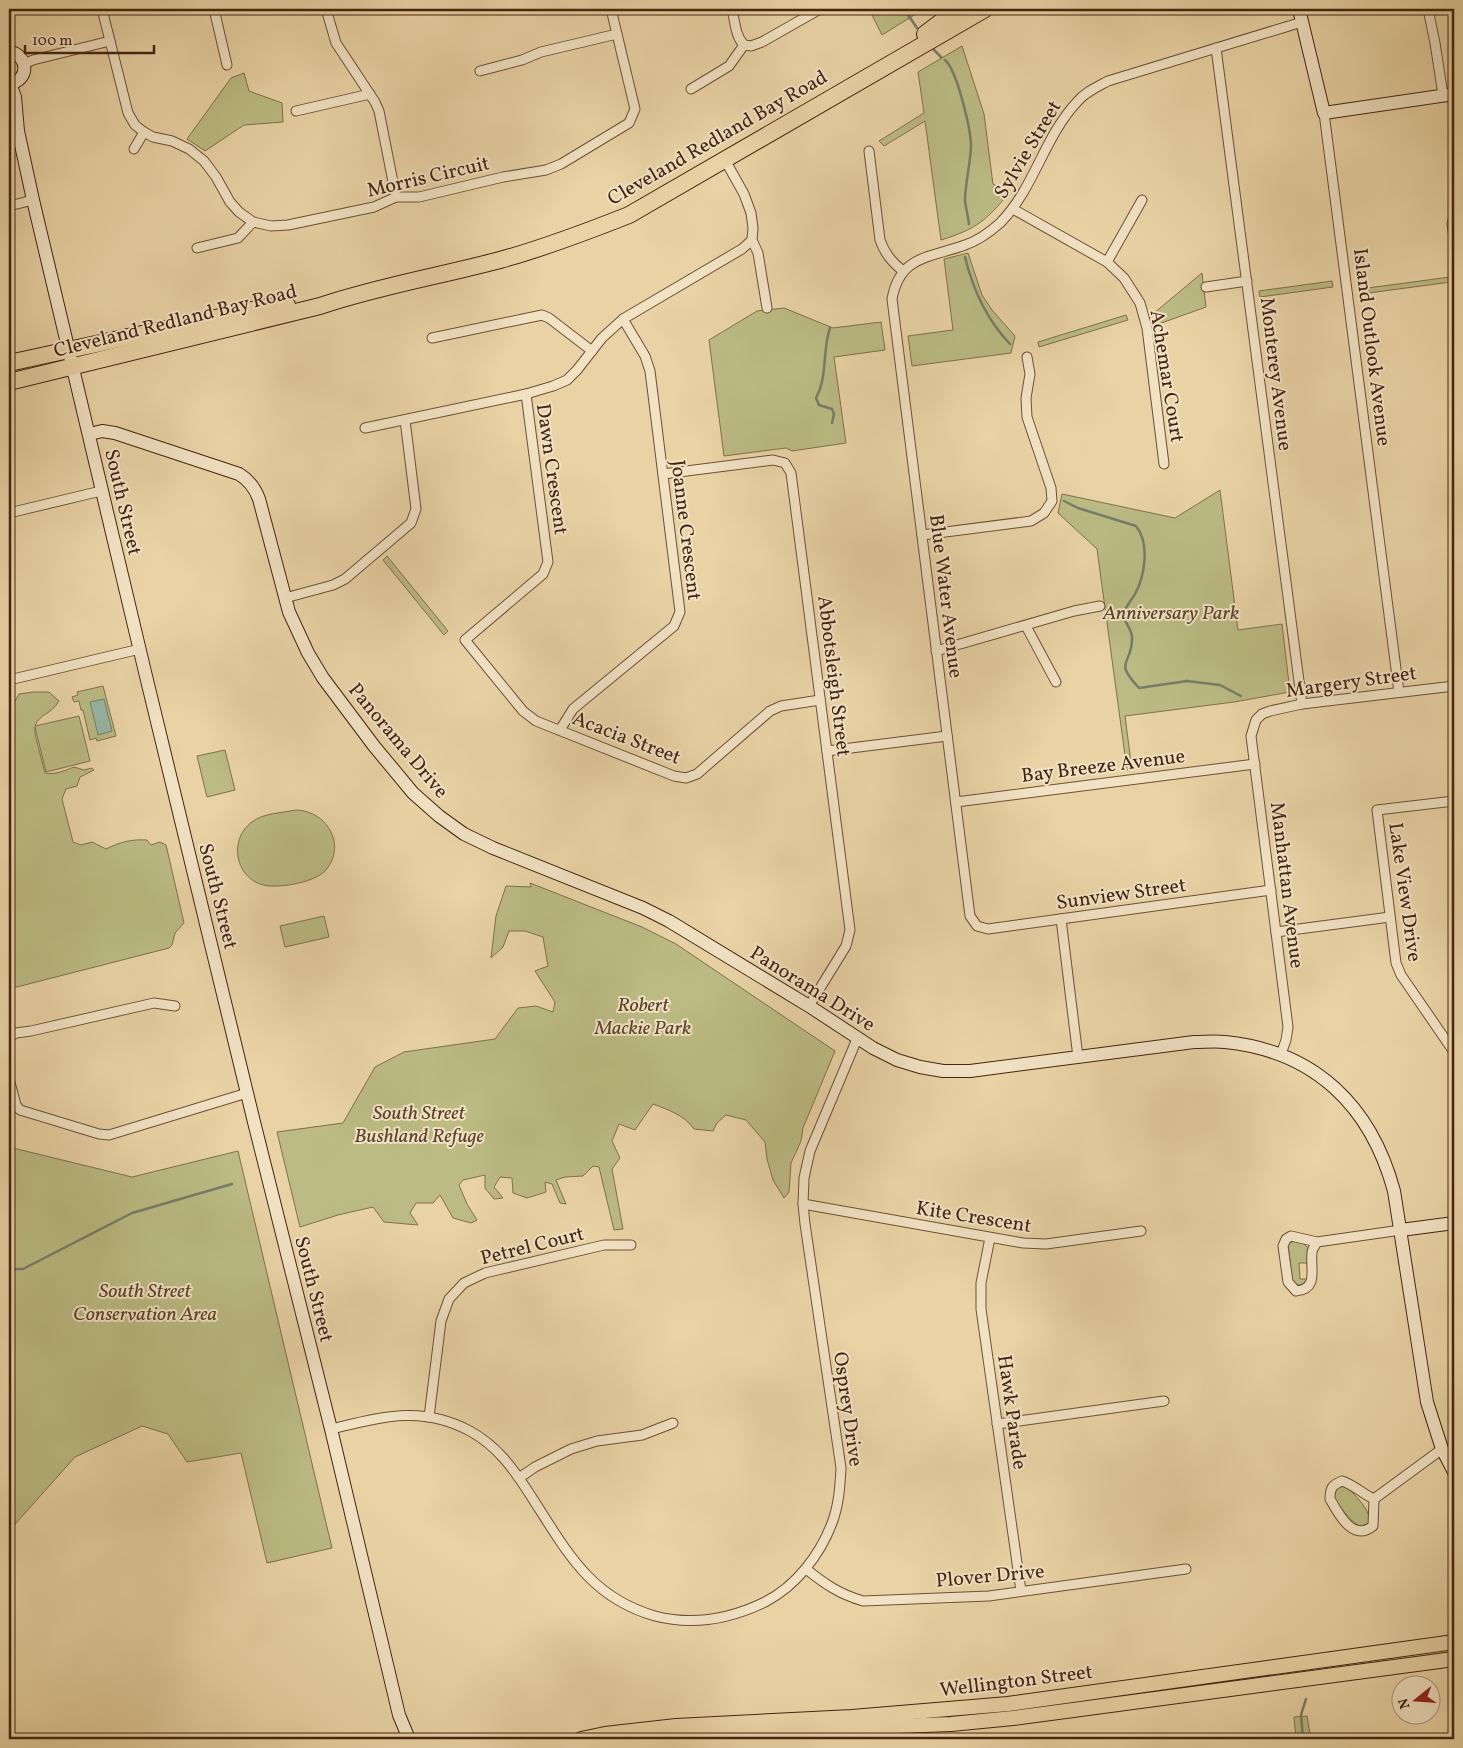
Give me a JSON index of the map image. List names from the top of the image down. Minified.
{"streets":{"highway":["Cleveland Redland Bay Road"],"main road":["Wellington Street"],"street":["Sylvie Street","Morris Circuit","Island Outlook Avenue","Monterey Avenue","Achemar Court","Dawn Crescent","South Street","Joanne Crescent","Blue Water Avenue","Abbotsleigh Street","Margery Street","Acacia Street","Panorama Drive","Bay Breeze Avenue","Manhattan Avenue","Lake View Drive","Sunview Street","Kite Crescent","Petrel Court","Osprey Drive","Hawk Parade","Plover Drive"]},"crossings":[["Cleveland Redland Bay Road","South Street"],["Sylvie Street","Island Outlook Avenue"],["Sylvie Street","Monterey Avenue"],["Sylvie Street","Achemar Court"],["Sylvie Street","Blue Water Avenue"],["Island Outlook Avenue","Margery Street"],["Monterey Avenue","Margery Street"],["Dawn Crescent","Joanne Crescent"],["Dawn Crescent","Acacia Street"],["South Street","Panorama Drive"],["South Street","Osprey Drive"],["Joanne Crescent","Abbotsleigh Street"],["Joanne Crescent","Acacia Street"],["Blue Water Avenue","Bay Breeze Avenue"],["Blue Water Avenue","Sunview Street"],["Abbotsleigh Street","Acacia Street"],["Abbotsleigh Street","Panorama Drive"],["Margery Street","Manhattan Avenue"],["Panorama Drive","Manhattan Avenue"],["Panorama Drive","Osprey Drive"],["Bay Breeze Avenue","Manhattan Avenue"],["Manhattan Avenue","Sunview Street"],["Kite Crescent","Osprey Drive"],["Kite Crescent","Hawk Parade"],["Petrel Court","Osprey Drive"],["Osprey Drive","Plover Drive"],["Hawk Parade","Plover Drive"]],"parks":["Anniversary Park","Robert Mackie Park","South Street Bushland Refuge","South Street Conservation Area"],"scale_bar":"100 m","north":"left"}
